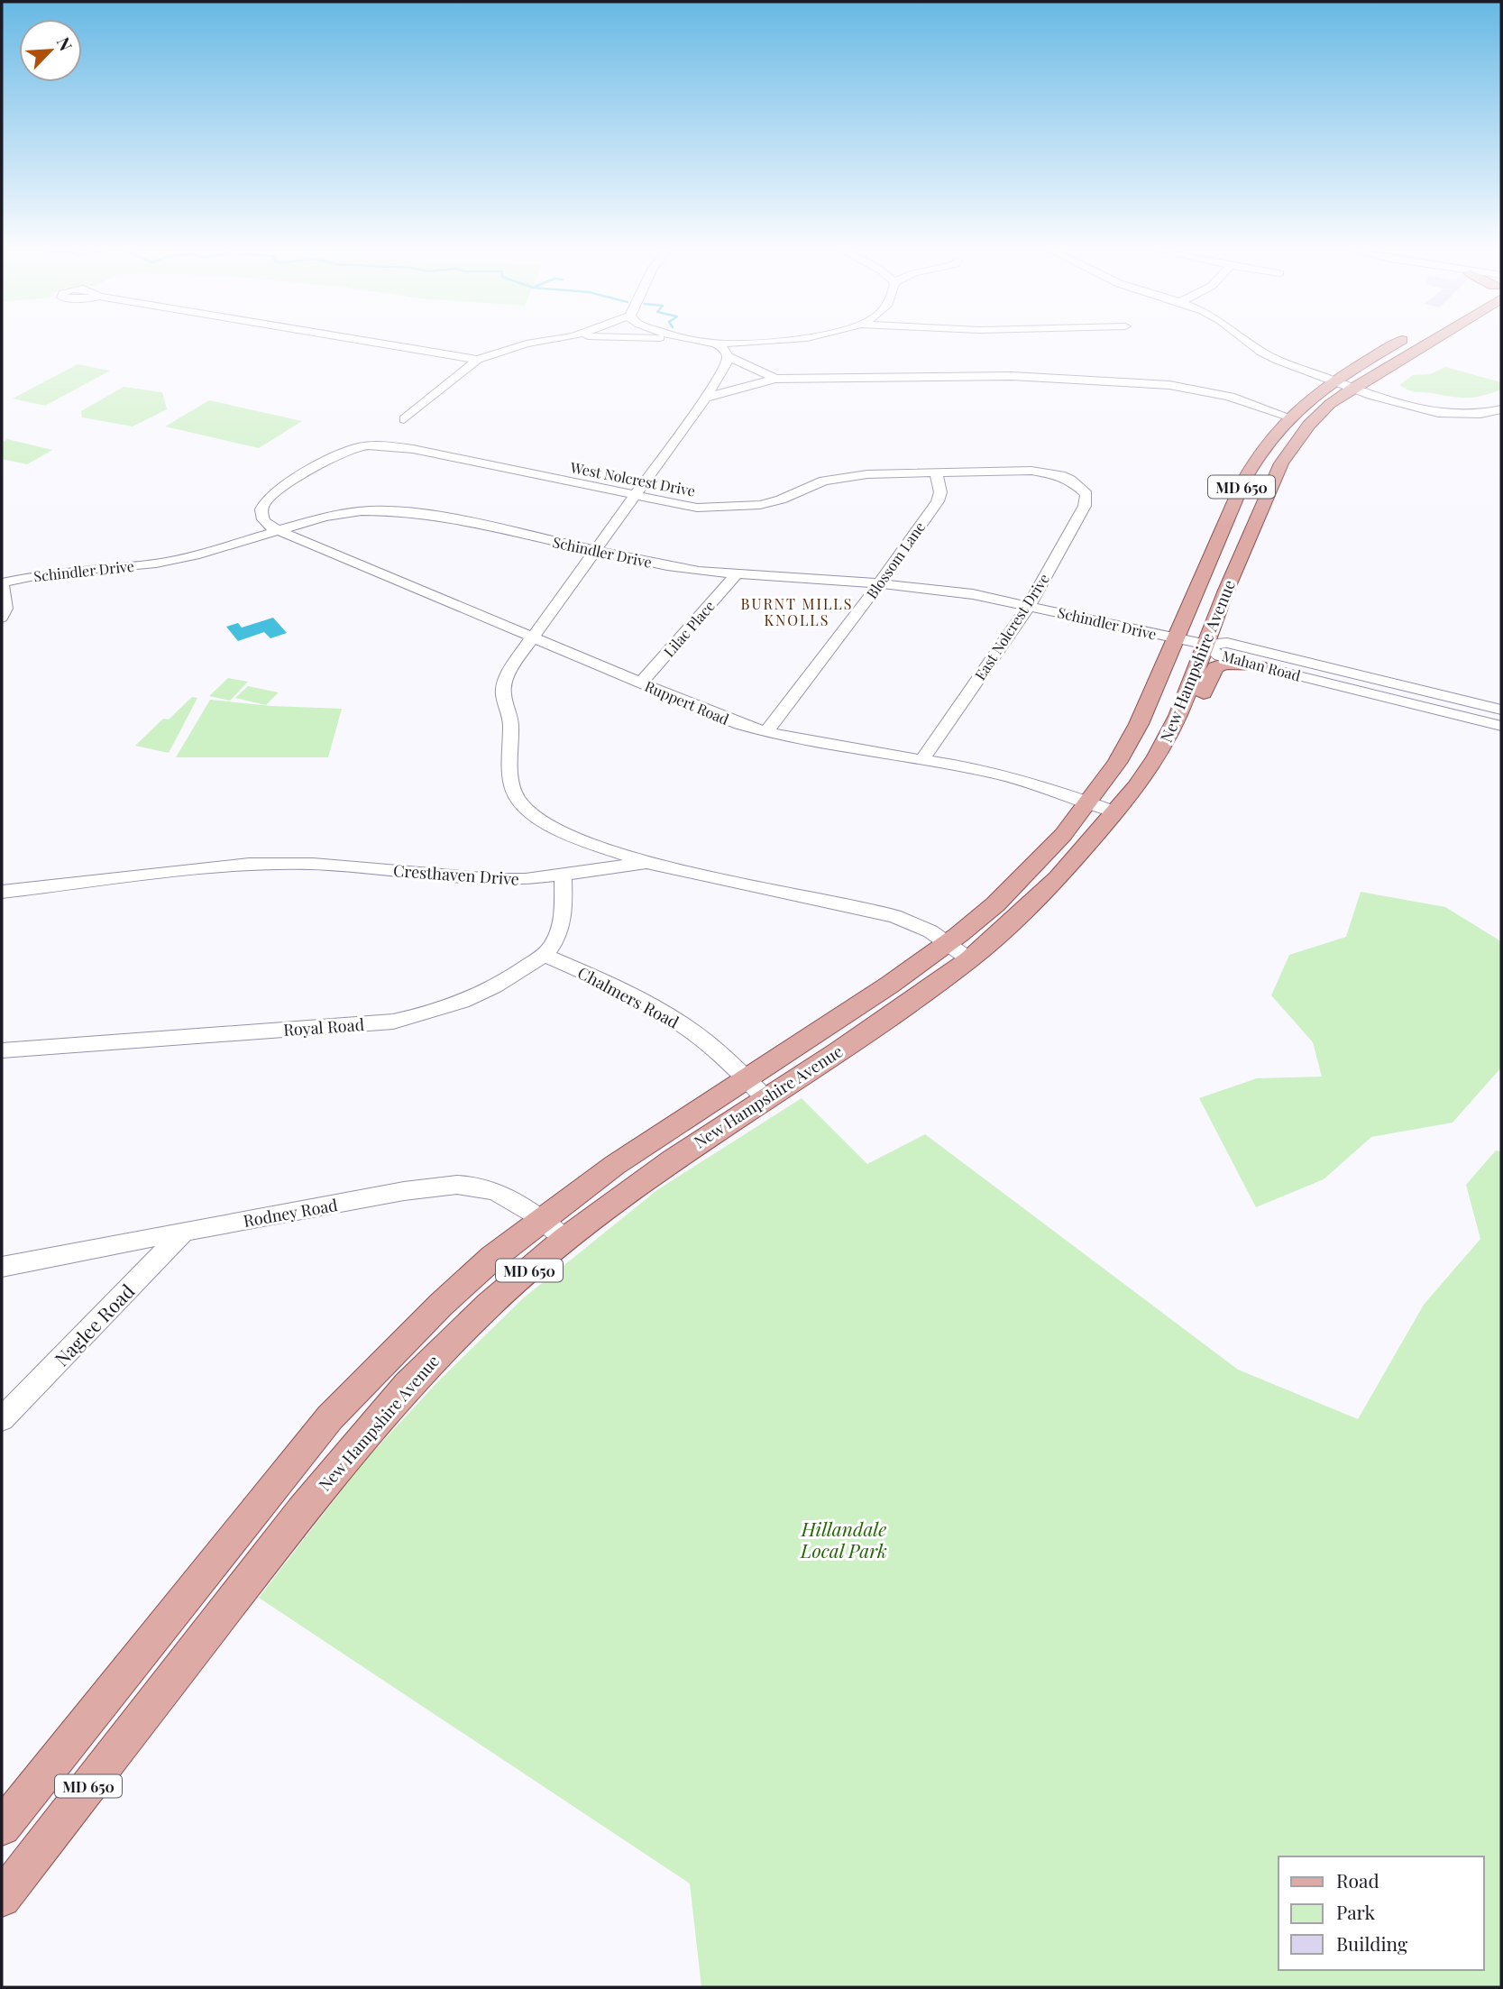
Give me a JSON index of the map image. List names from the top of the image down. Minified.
{"streets":{"main road":["MD 650","New Hampshire Avenue"],"street":["West Nolcrest Drive","Schindler Drive","Blossom Lane","East Nolcrest Drive","Lilac Place","Mahan Road","Ruppert Road","Cresthaven Drive","Chalmers Road","Royal Road","Rodney Road","Naglee Road"]},"crossings":[["West Nolcrest Drive","Schindler Drive"],["West Nolcrest Drive","Blossom Lane"],["West Nolcrest Drive","East Nolcrest Drive"],["West Nolcrest Drive","Ruppert Road"],["Schindler Drive","Blossom Lane"],["Schindler Drive","East Nolcrest Drive"],["Schindler Drive","Lilac Place"],["Schindler Drive","New Hampshire Avenue"],["Schindler Drive","Mahan Road"],["Schindler Drive","Ruppert Road"],["Blossom Lane","Ruppert Road"],["East Nolcrest Drive","Ruppert Road"],["Lilac Place","Ruppert Road"],["New Hampshire Avenue","Mahan Road"],["New Hampshire Avenue","Ruppert Road"],["New Hampshire Avenue","Cresthaven Drive"],["New Hampshire Avenue","Chalmers Road"],["New Hampshire Avenue","Rodney Road"],["Cresthaven Drive","Royal Road"],["Chalmers Road","Royal Road"],["Rodney Road","Naglee Road"]],"districts":["BURNT MILLS KNOLLS"],"parks":["Hillandale Local Park"],"legend":["Road","Park","Building"],"north":"top right"}
